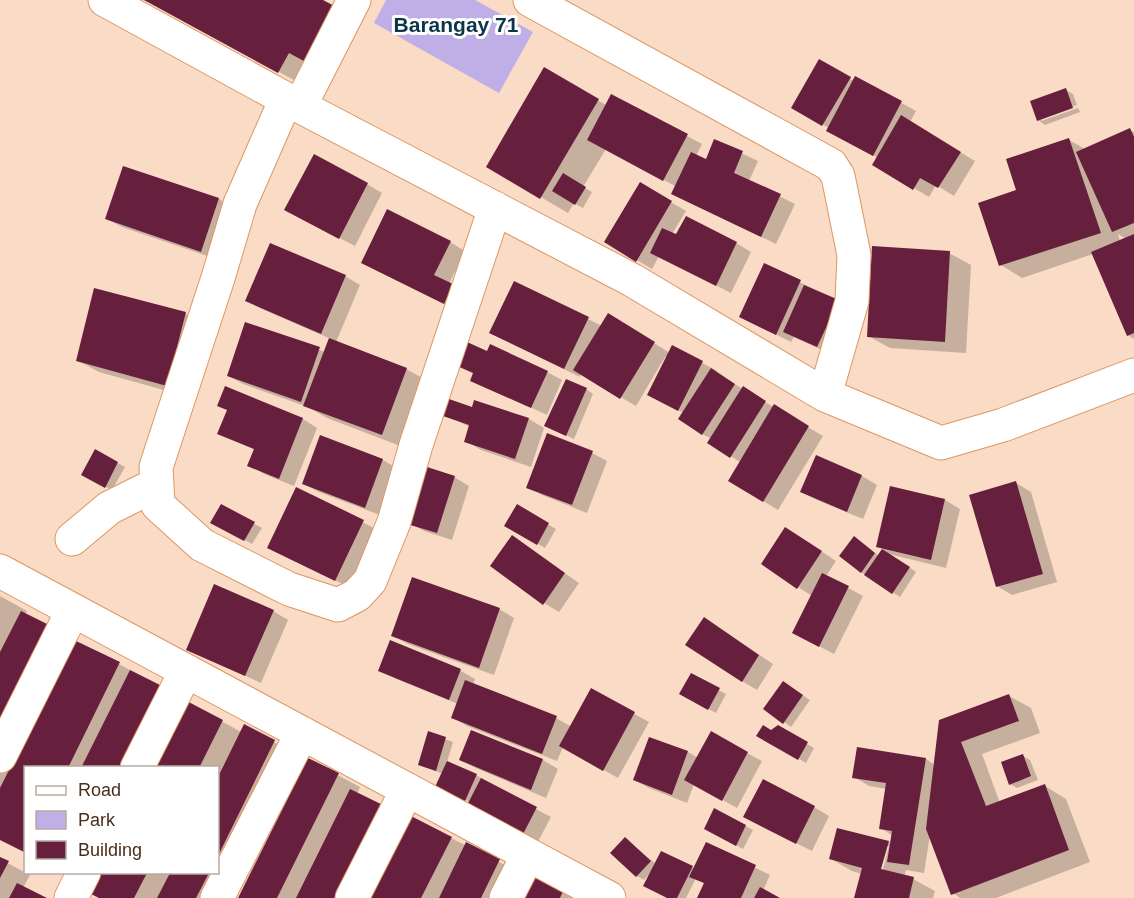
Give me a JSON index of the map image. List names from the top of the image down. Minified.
{"districts":["Barangay 71"],"legend":["Road","Park","Building"]}
